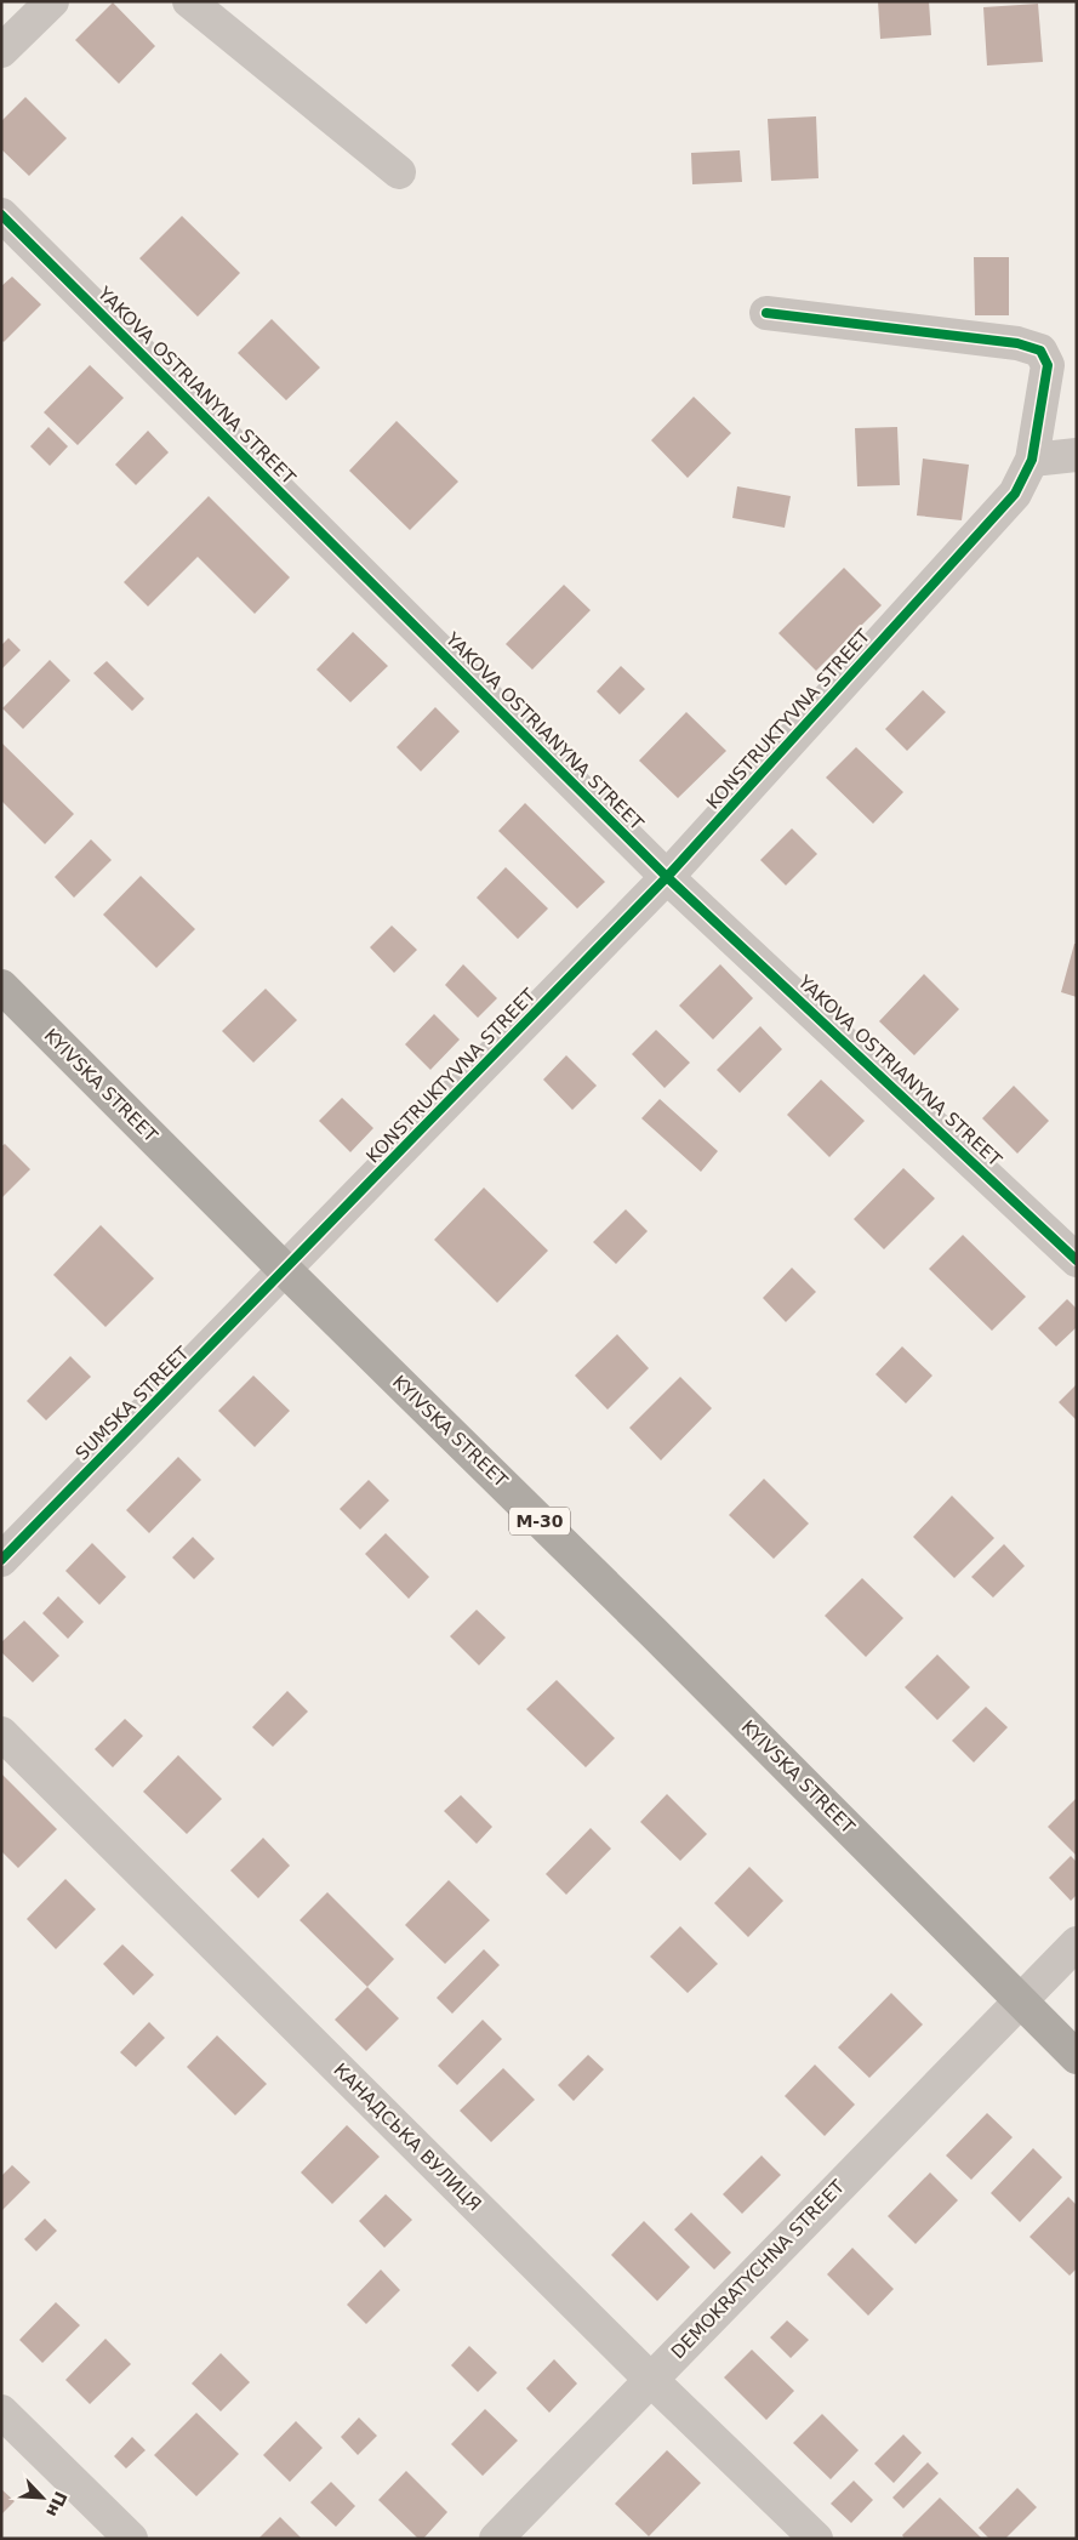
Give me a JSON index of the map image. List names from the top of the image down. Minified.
{"streets":{"highway":["KYIVSKA STREET","М-30"],"street":["YAKOVA OSTRIANYNA STREET","KONSTRUKTYVNA STREET","SUMSKA STREET","КАНАДСЬКА ВУЛИЦЯ","DEMOKRATYCHNA STREET"]},"crossings":[["YAKOVA OSTRIANYNA STREET","KONSTRUKTYVNA STREET"],["KONSTRUKTYVNA STREET","KYIVSKA STREET"],["KONSTRUKTYVNA STREET","SUMSKA STREET"],["KYIVSKA STREET","SUMSKA STREET"],["KYIVSKA STREET","DEMOKRATYCHNA STREET"],["КАНАДСЬКА ВУЛИЦЯ","DEMOKRATYCHNA STREET"]],"north":"bottom right"}
